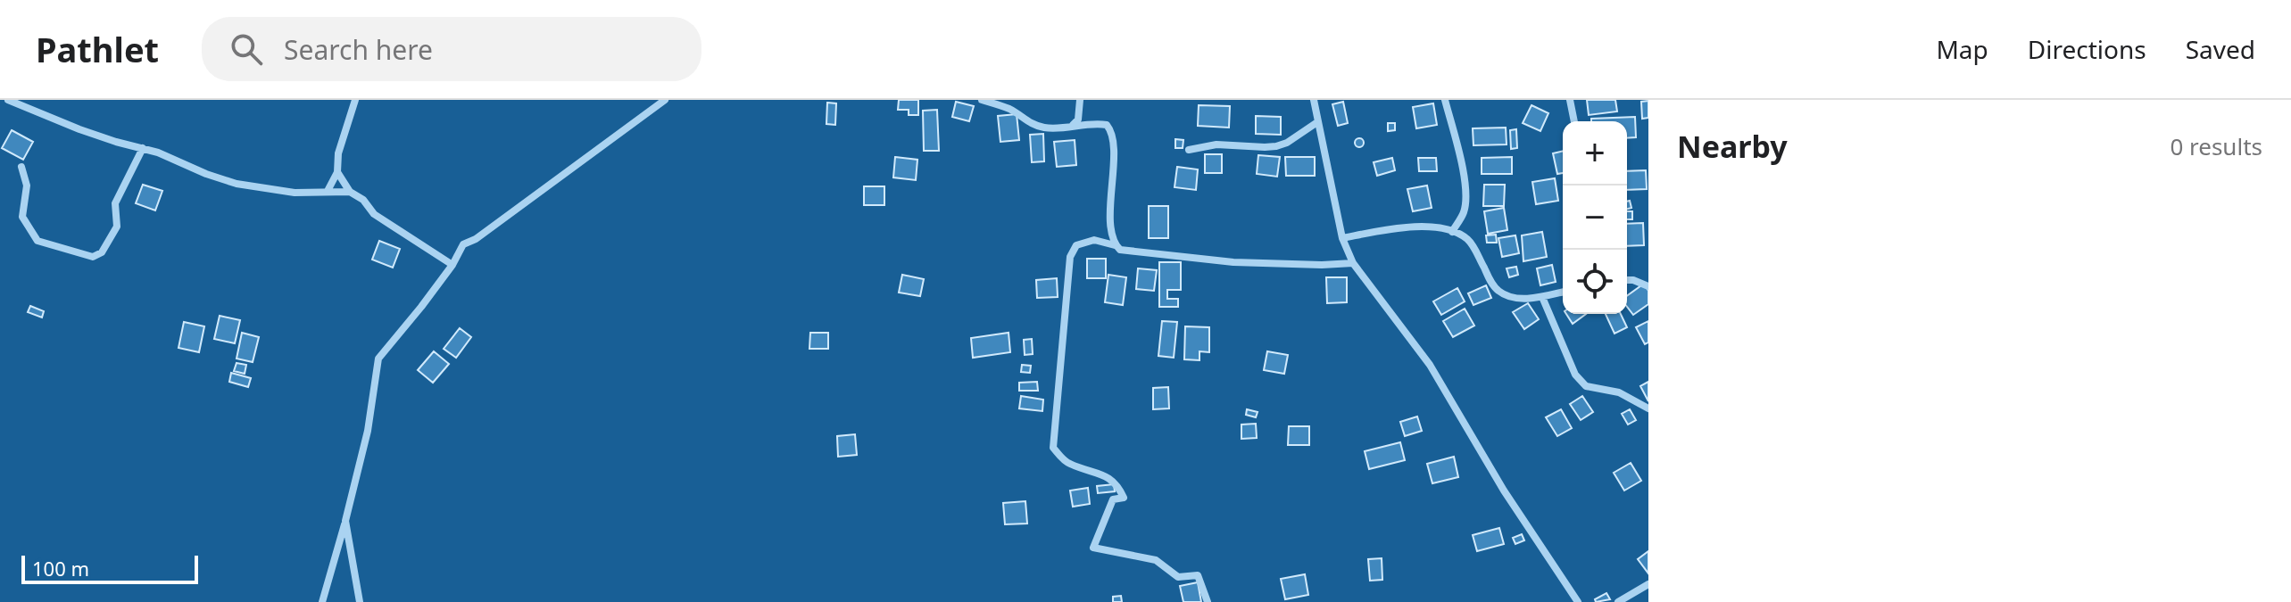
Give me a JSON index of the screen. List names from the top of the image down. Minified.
{"scale_bar":"100 m","page":{"header":"Pathlet","search":"Search here","nav":["Map","Directions","Saved"],"heading":["Nearby","0 results"],"map_buttons":["+","−"],"scale":"100 m"}}
